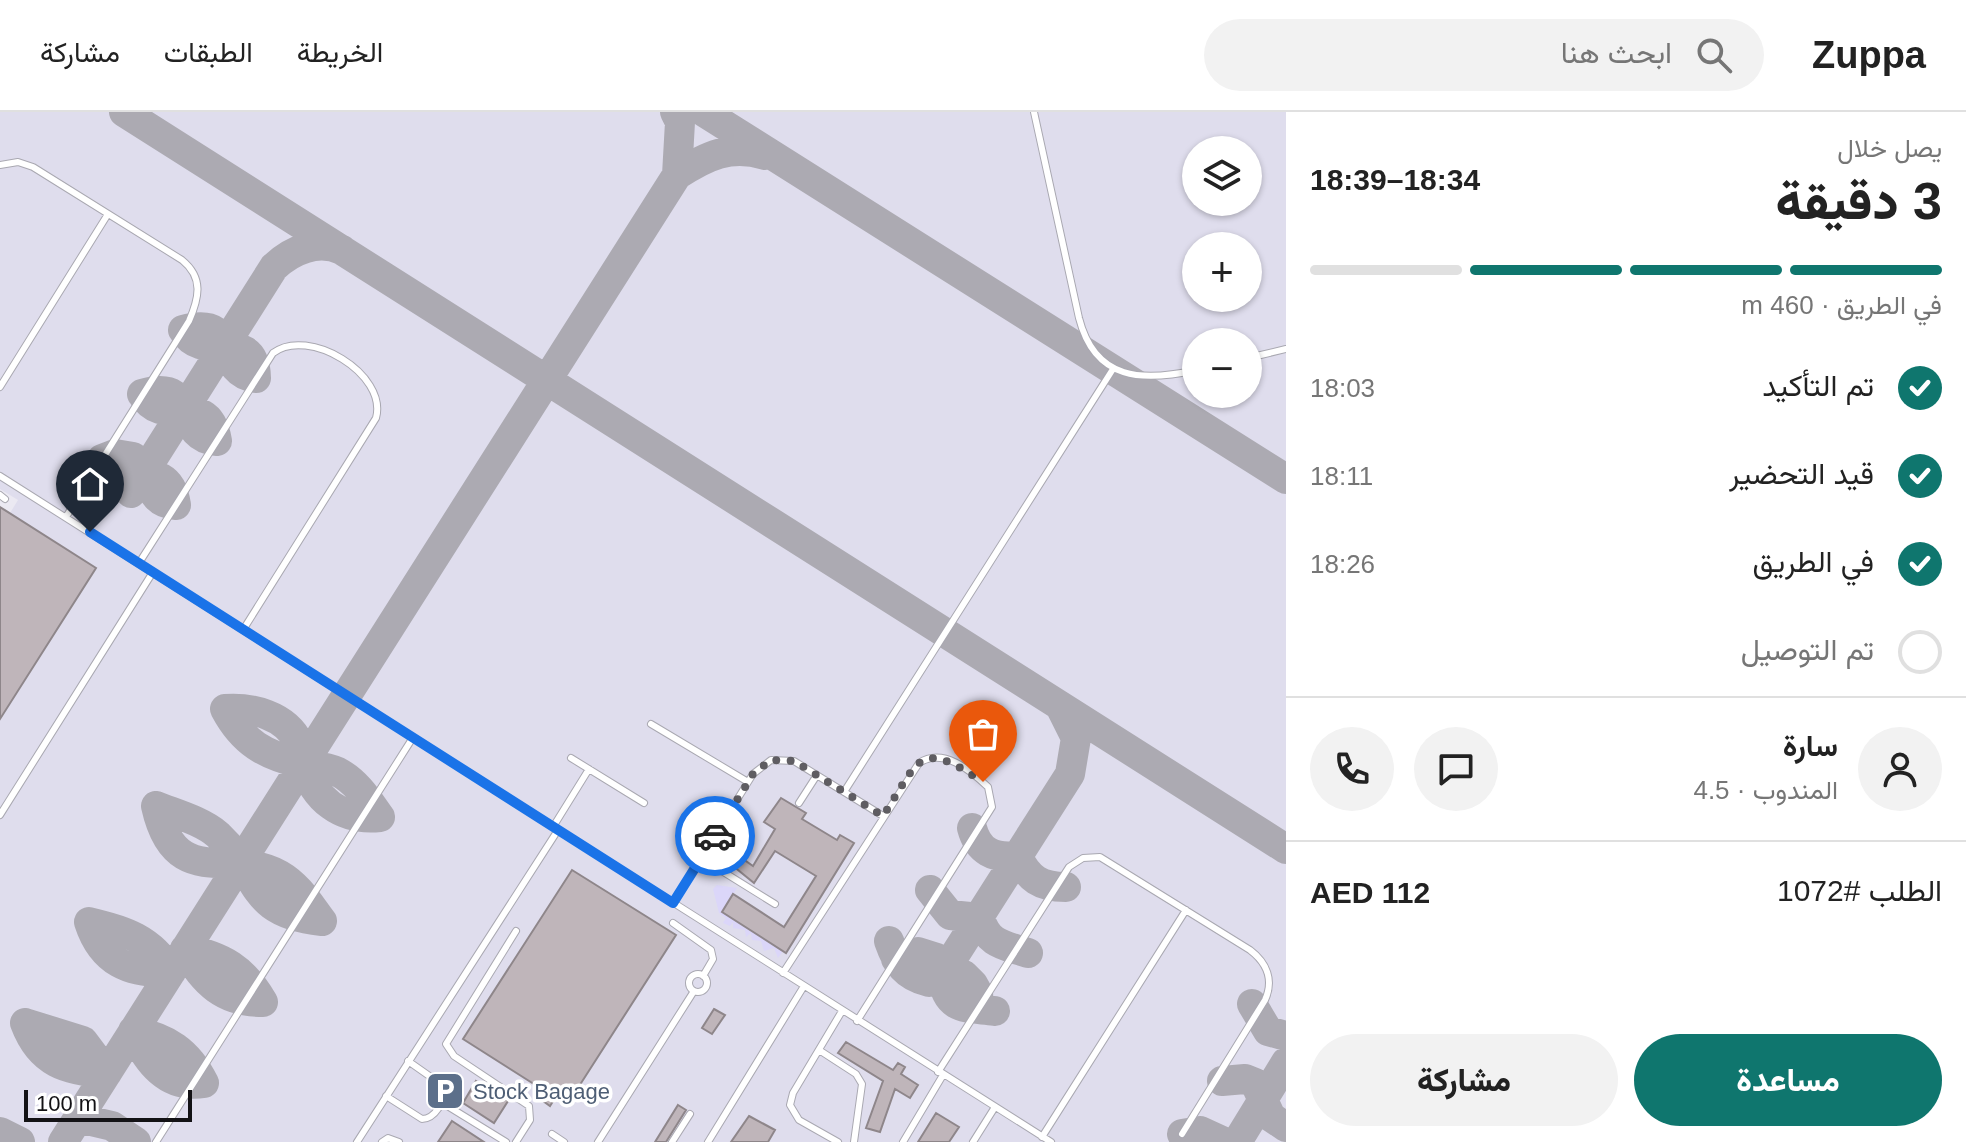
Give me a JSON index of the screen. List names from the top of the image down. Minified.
{"places":{"parking":["Stock Bagage"]},"scale_bar":"100 m","page":{"header":"Zuppa","search":"ابحث هنا","nav":["الخريطة","الطبقات","مشاركة"],"heading":["3 دقيقة","يصل خلال","18:34–18:39"],"panel":["سارة","المندوب · 4.5","الطلب #1072","AED 112"],"map_buttons":["+","−"],"bar":"في الطريق · 460 m","list":[["تم التأكيد","18:03"],["قيد التحضير","18:11"],["في الطريق","18:26"],"تم التوصيل"],"buttons":["مساعدة","مشاركة"],"scale":"100 m"}}
